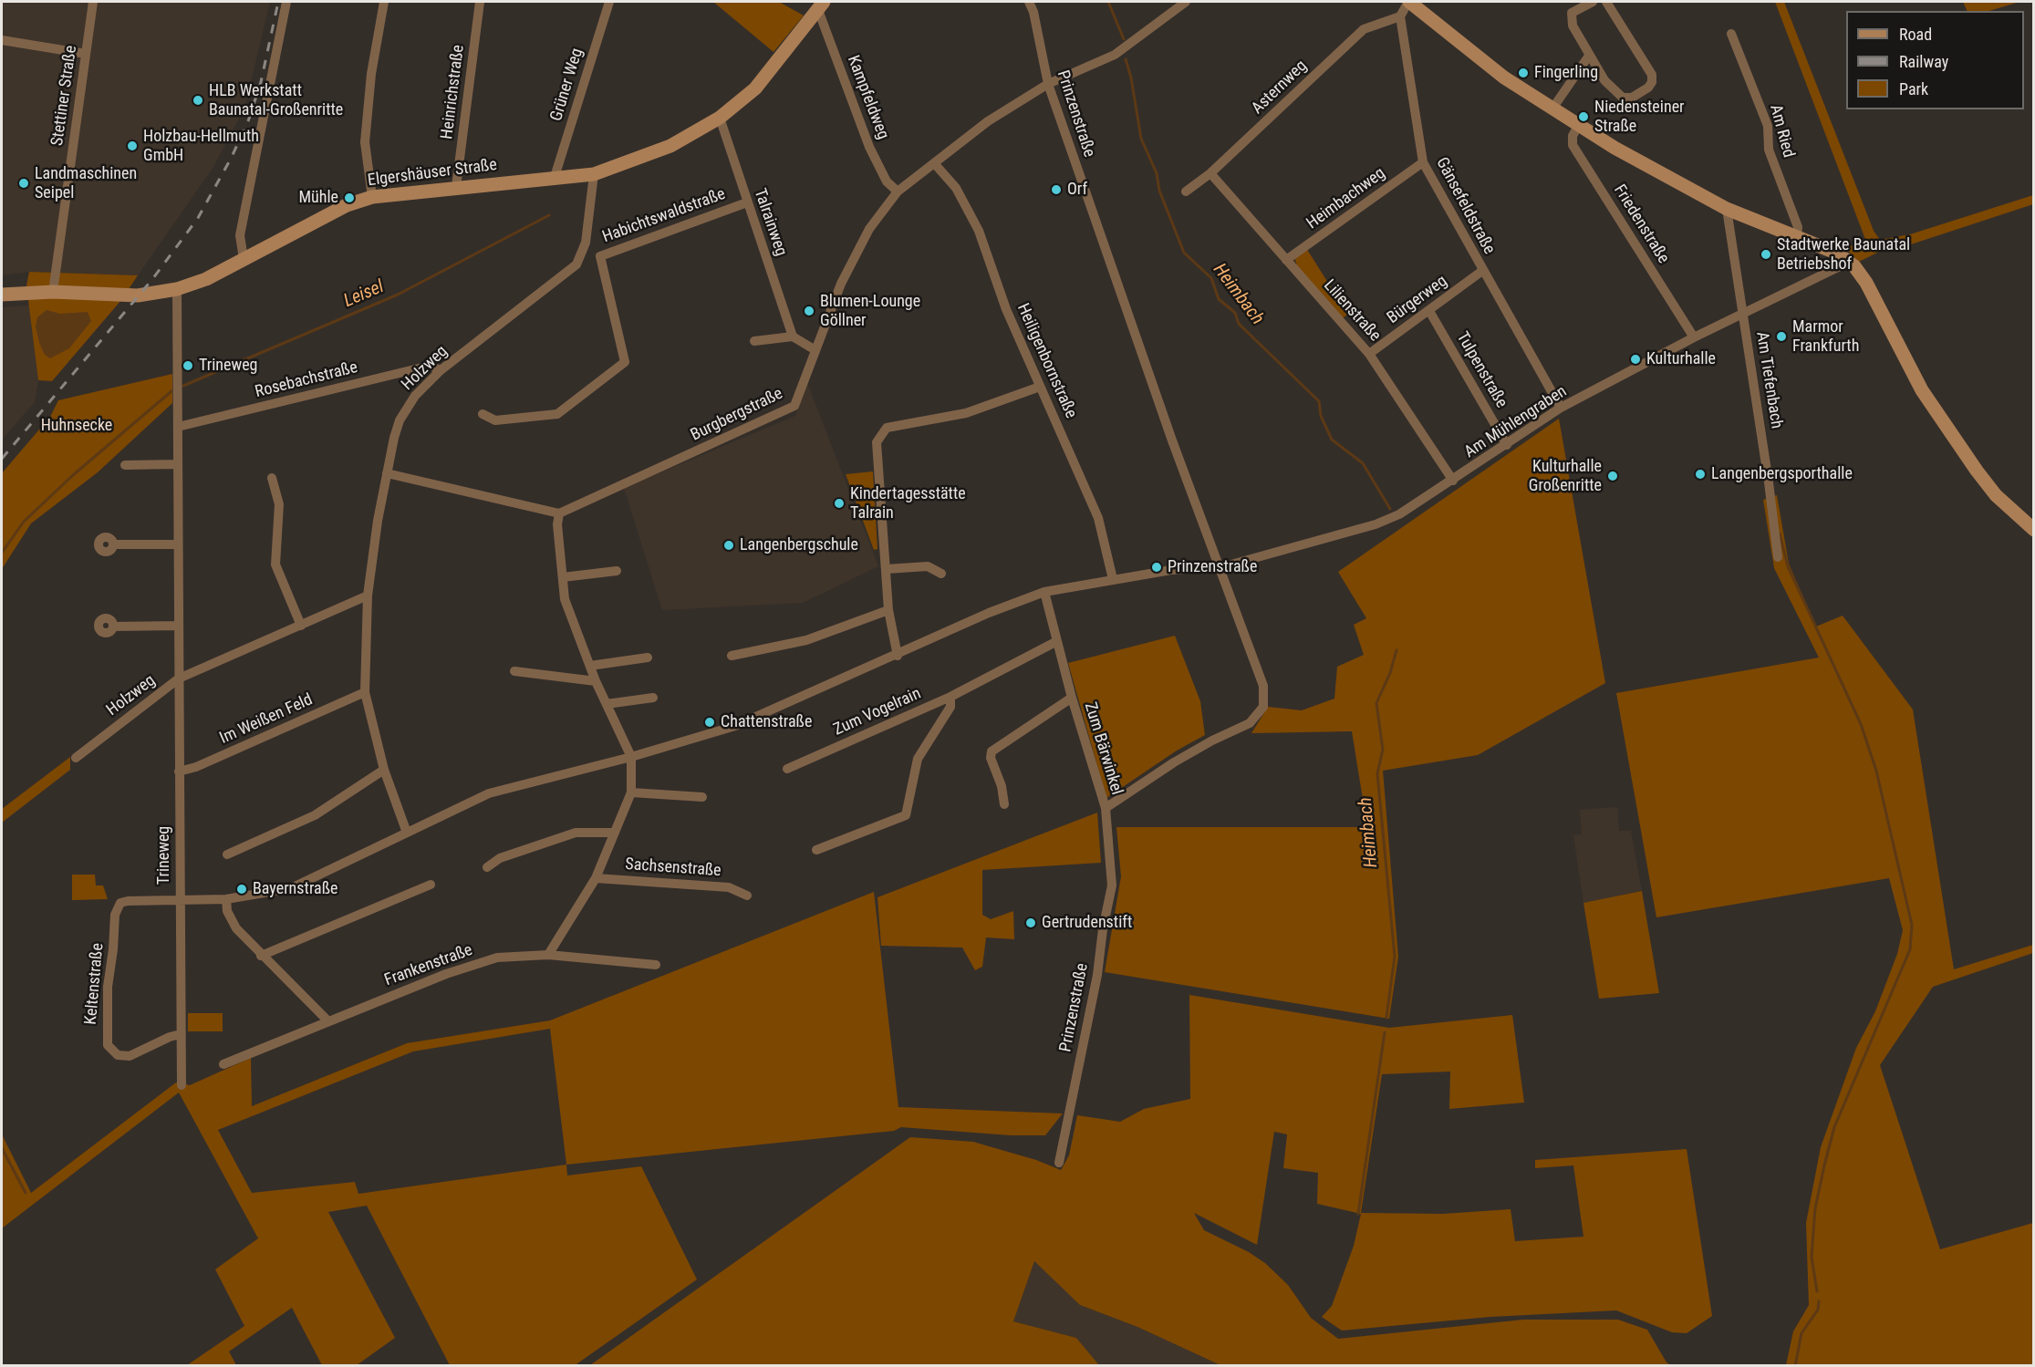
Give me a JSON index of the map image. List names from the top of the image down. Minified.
{"streets":{"street":["Grüner Weg","Asternweg","Heinrichstraße","Stettiner Straße","Kampfeldweg","Prinzenstraße","Am Ried","Elgershäuser Straße","Heimbachweg","Gänsefeldstraße","Habichtswaldstraße","Talrainweg","Friedenstraße","Bürgerweg","Lilienstraße","Heiligenbornstraße","Holzweg","Tulpenstraße","Rosebachstraße","Am Tiefenbach","Burgbergstraße","Am Mühlengraben","Zum Vogelrain","Im Weißen Feld","Zum Bärwinkel","Trineweg","Sachsenstraße","Frankenstraße","Keltenstraße"]},"crossings":[["Grüner Weg","Elgershäuser Straße"],["Asternweg","Gänsefeldstraße"],["Asternweg","Lilienstraße"],["Heinrichstraße","Elgershäuser Straße"],["Stettiner Straße","Elgershäuser Straße"],["Kampfeldweg","Elgershäuser Straße"],["Kampfeldweg","Burgbergstraße"],["Prinzenstraße","Burgbergstraße"],["Prinzenstraße","Am Mühlengraben"],["Prinzenstraße","Zum Bärwinkel"],["Elgershäuser Straße","Talrainweg"],["Elgershäuser Straße","Holzweg"],["Elgershäuser Straße","Trineweg"],["Heimbachweg","Gänsefeldstraße"],["Heimbachweg","Lilienstraße"],["Gänsefeldstraße","Bürgerweg"],["Gänsefeldstraße","Am Mühlengraben"],["Habichtswaldstraße","Talrainweg"],["Friedenstraße","Am Mühlengraben"],["Bürgerweg","Lilienstraße"],["Bürgerweg","Tulpenstraße"],["Lilienstraße","Am Mühlengraben"],["Heiligenbornstraße","Burgbergstraße"],["Holzweg","Rosebachstraße"],["Holzweg","Trineweg"],["Tulpenstraße","Am Mühlengraben"],["Rosebachstraße","Trineweg"],["Am Tiefenbach","Am Mühlengraben"],["Zum Vogelrain","Zum Bärwinkel"],["Im Weißen Feld","Trineweg"],["Trineweg","Keltenstraße"],["Sachsenstraße","Frankenstraße"]],"water":["Leisel","Heimbach"],"parks":["Huhnsecke"],"places":["Fingerling","HLB Werkstatt Baunatal-Großenritte","Niedensteiner Straße","Holzbau-Hellmuth GmbH","Landmaschinen Seipel","Orf","Mühle","Stadtwerke Baunatal Betriebshof","Blumen-Lounge Göllner","Marmor Frankfurth","Kulturhalle","Trineweg","Langenbergsporthalle","Kulturhalle Großenritte","Kindertagesstätte Talrain","Langenbergschule","Prinzenstraße","Chattenstraße","Bayernstraße","Gertrudenstift"],"legend":["Road","Railway","Park"]}
